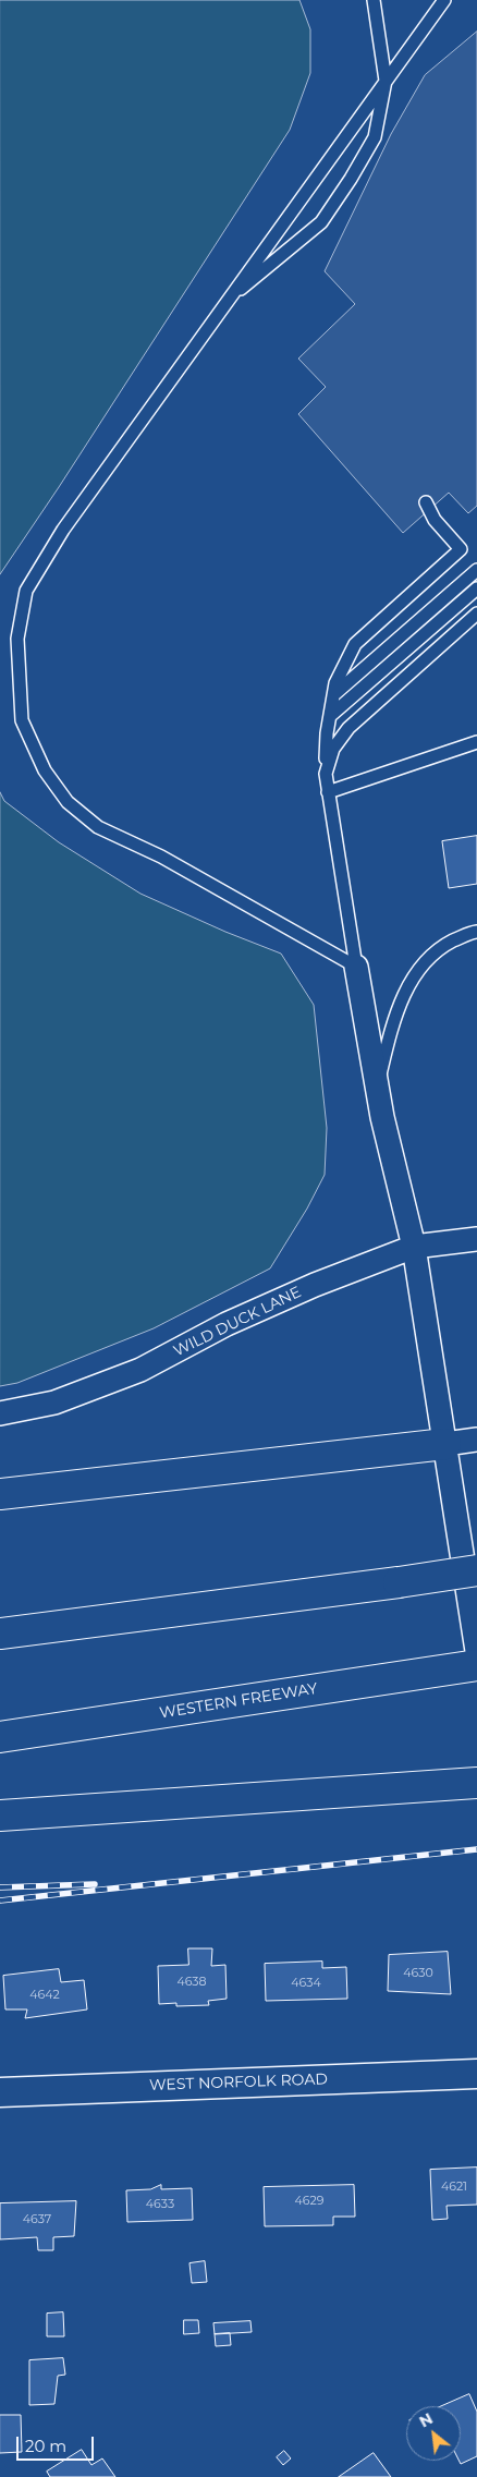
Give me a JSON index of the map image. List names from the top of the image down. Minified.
{"streets":{"highway":["WESTERN FREEWAY"],"street":["WILD DUCK LANE","WEST NORFOLK ROAD"]},"house_numbers":["4630","4638","4634","4642","4621","4629","4633","4637"],"scale_bar":"20 m","north":"top left"}
